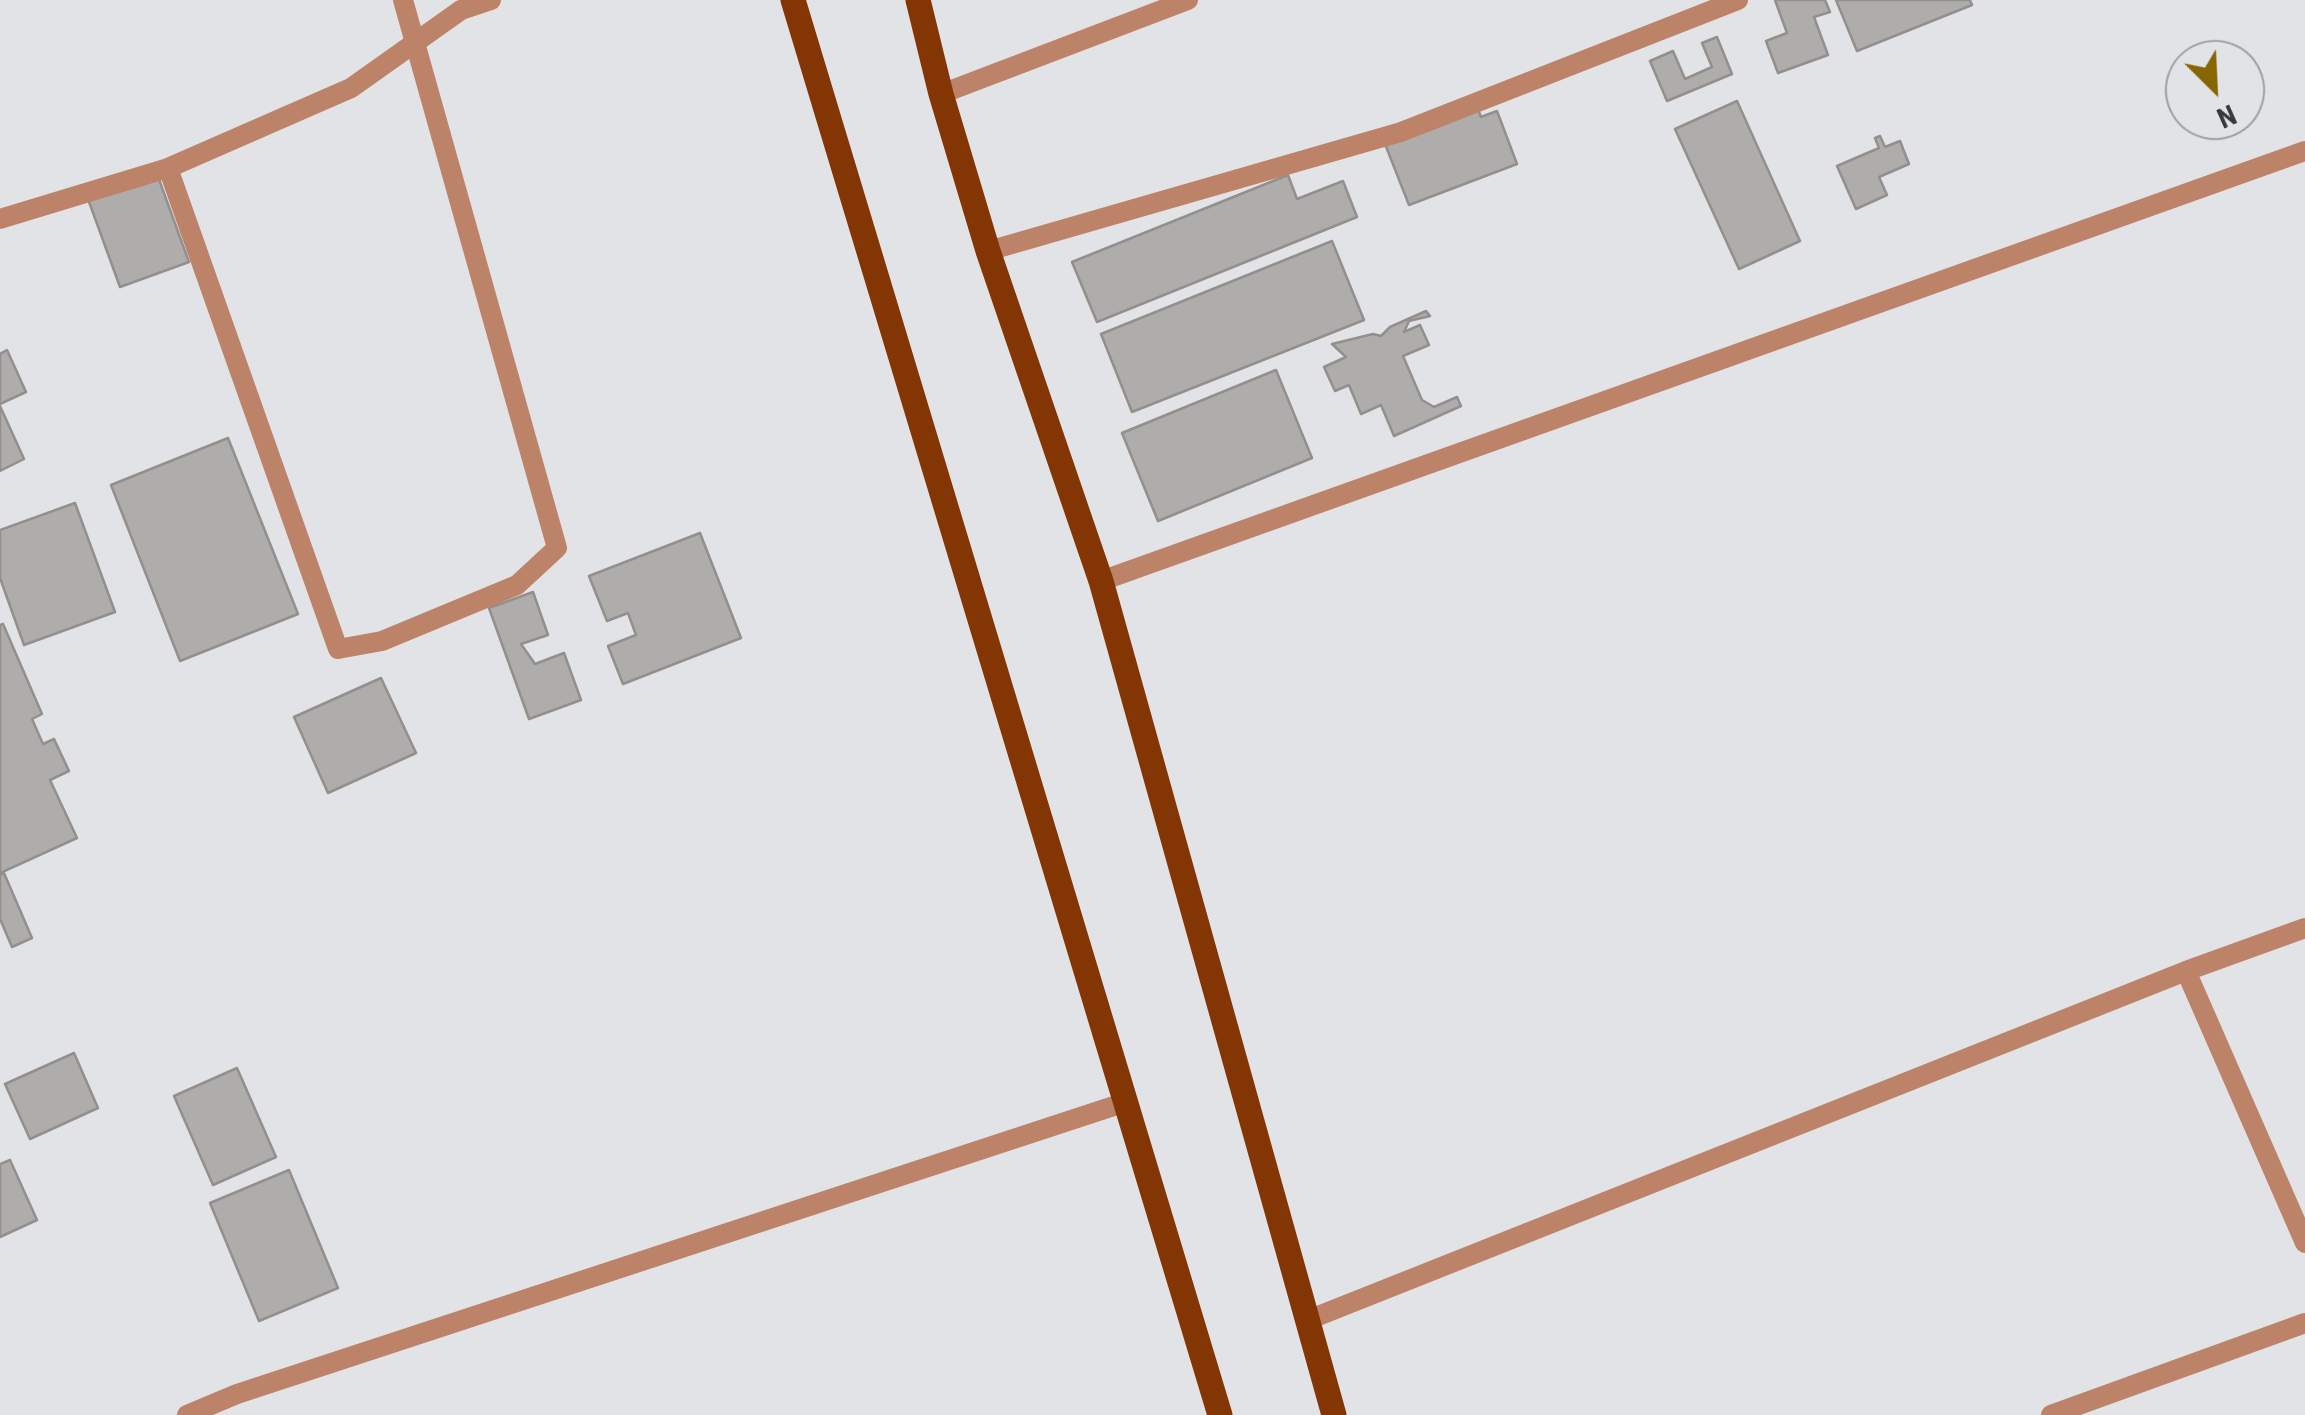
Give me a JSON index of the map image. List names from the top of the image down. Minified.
{"north":"bottom right"}
